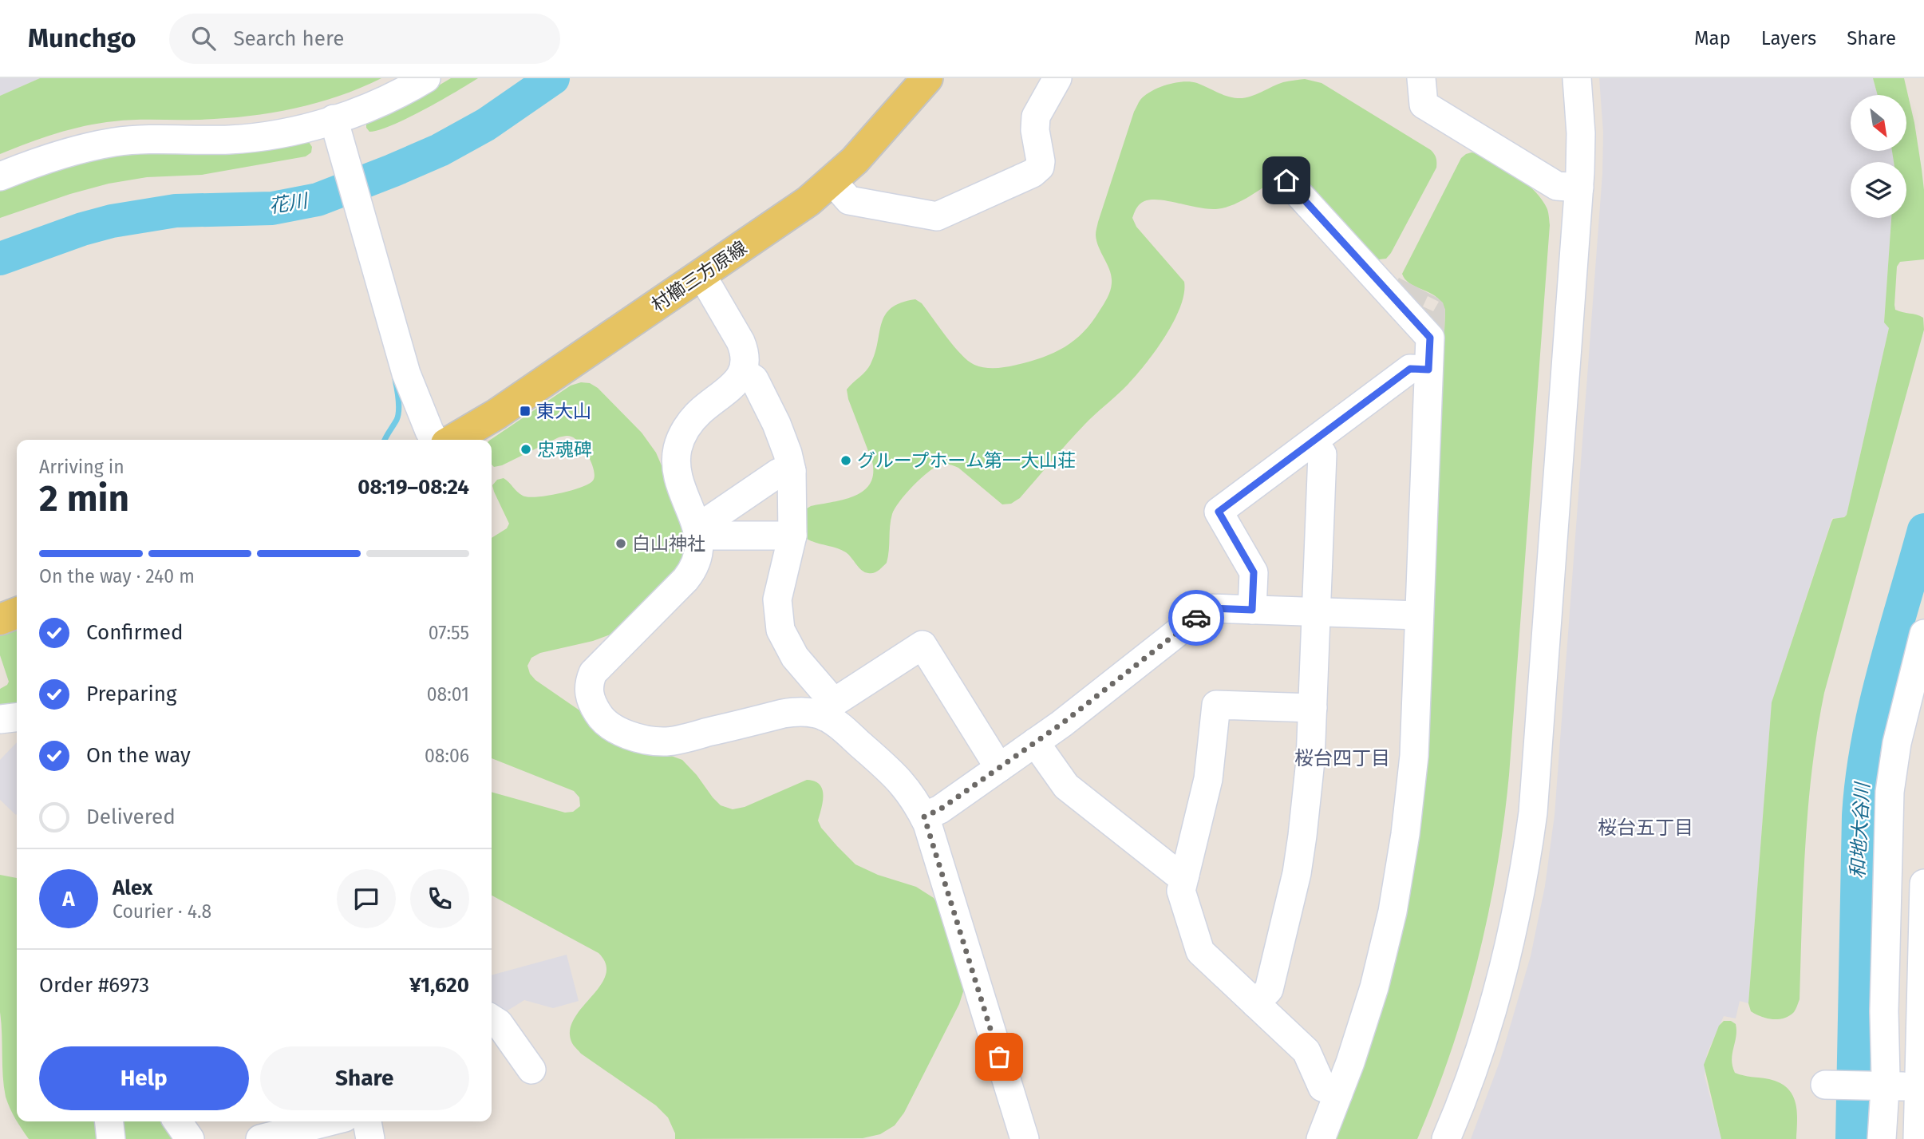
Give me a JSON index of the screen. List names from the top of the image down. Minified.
{"streets":{"main road":["村櫛三方原線"]},"districts":["桜台四丁目","桜台五丁目"],"water":["花川","和地大谷川"],"places":{"transit":["東大山"],"other":["忠魂碑","グループホーム第一大山荘","白山神社"]},"north":"bottom right","page":{"header":"Munchgo","search":"Search here","nav":["Map","Layers","Share"],"heading":["2 min","Arriving in","08:19–08:24"],"panel":["Alex","Courier · 4.8","Order #6973","¥1,620"],"bar":"On the way · 240 m","list":[["Confirmed","07:55"],["Preparing","08:01"],["On the way","08:06"],"Delivered"],"round":"A","buttons":["Help","Share"]}}
